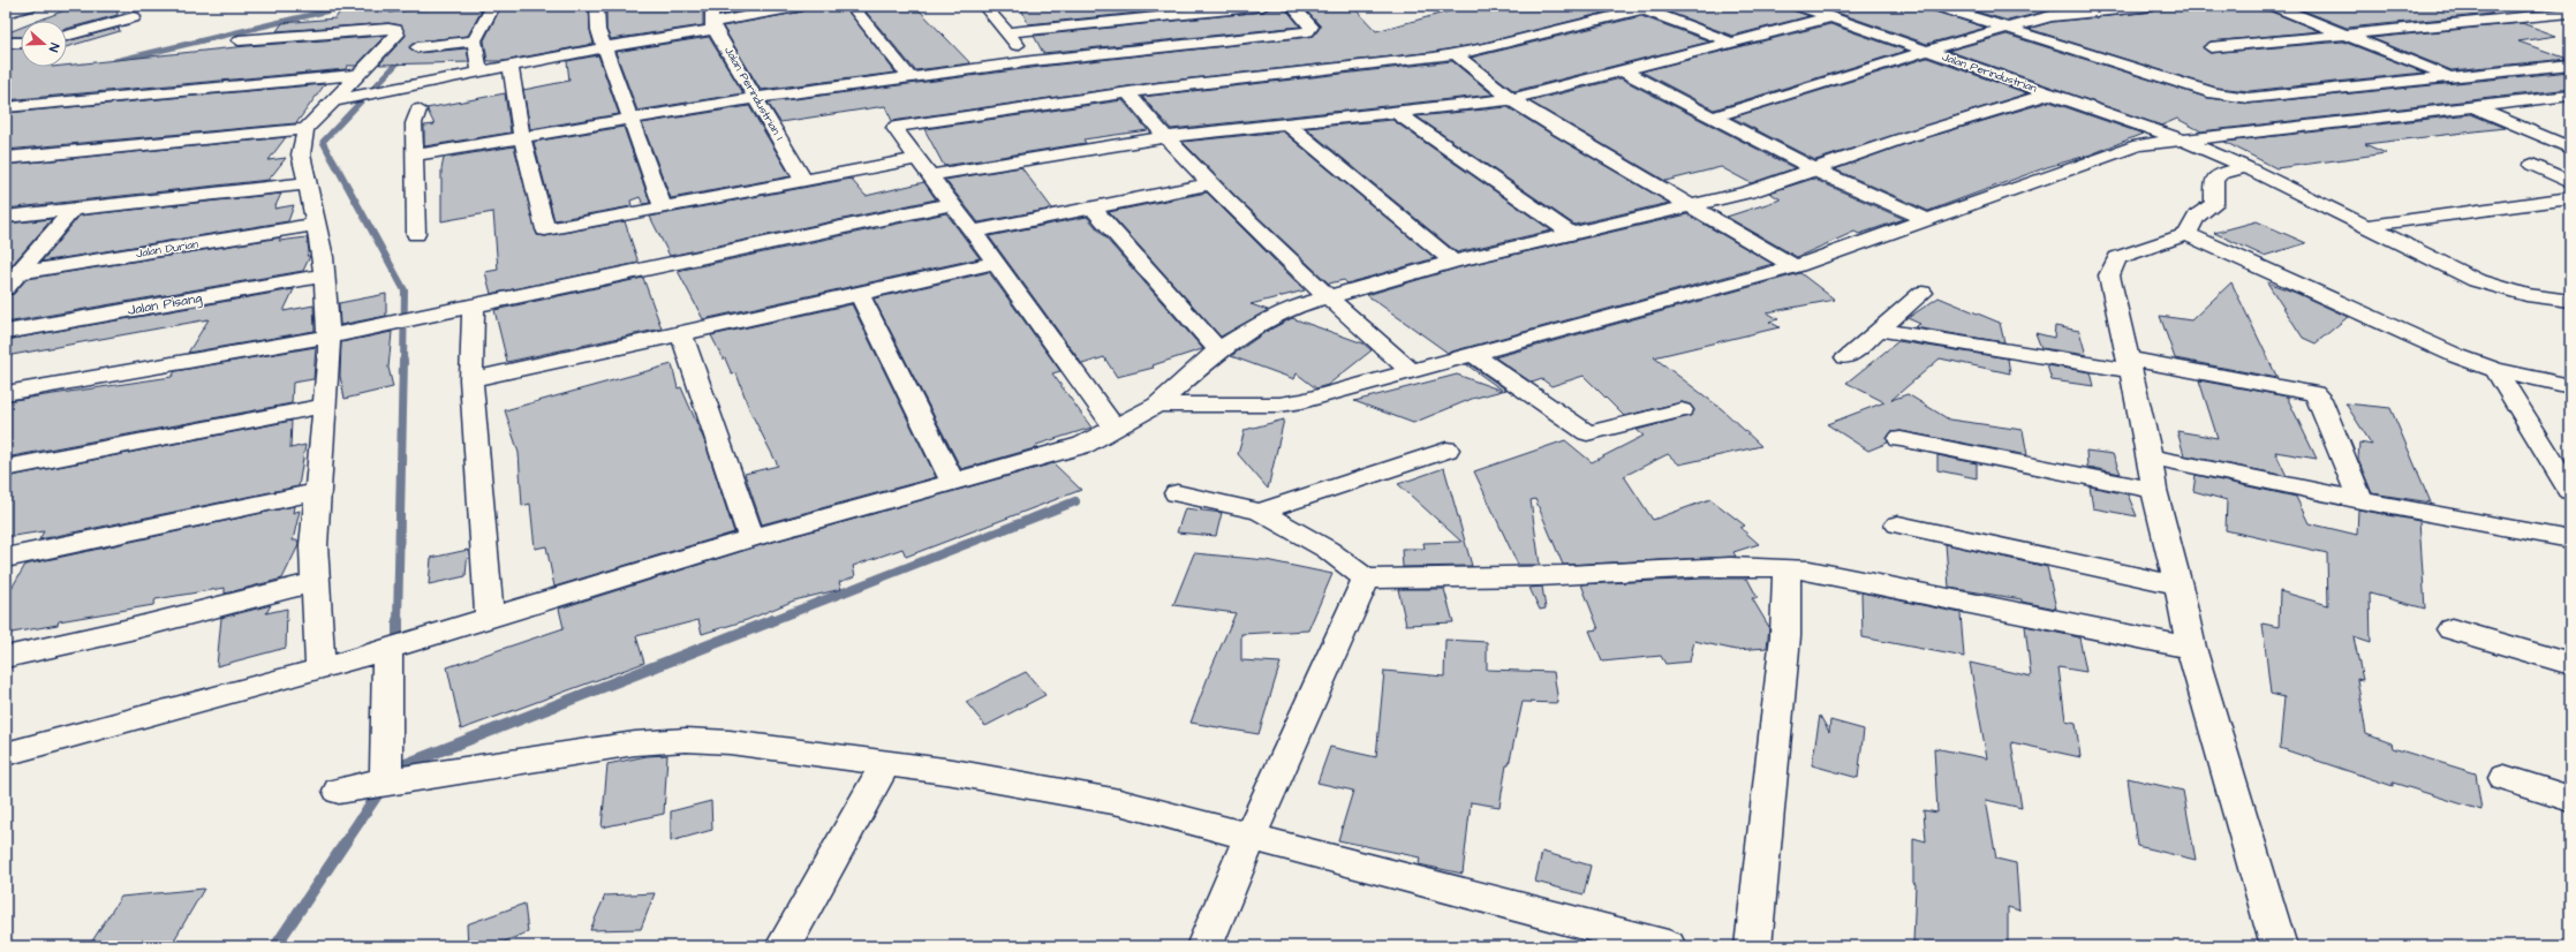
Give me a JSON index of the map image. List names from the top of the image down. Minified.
{"streets":{"street":["Jalan Perindustrian","Jalan Perindustrian 1","Jalan Durian","Jalan Pisang"]},"north":"right"}
